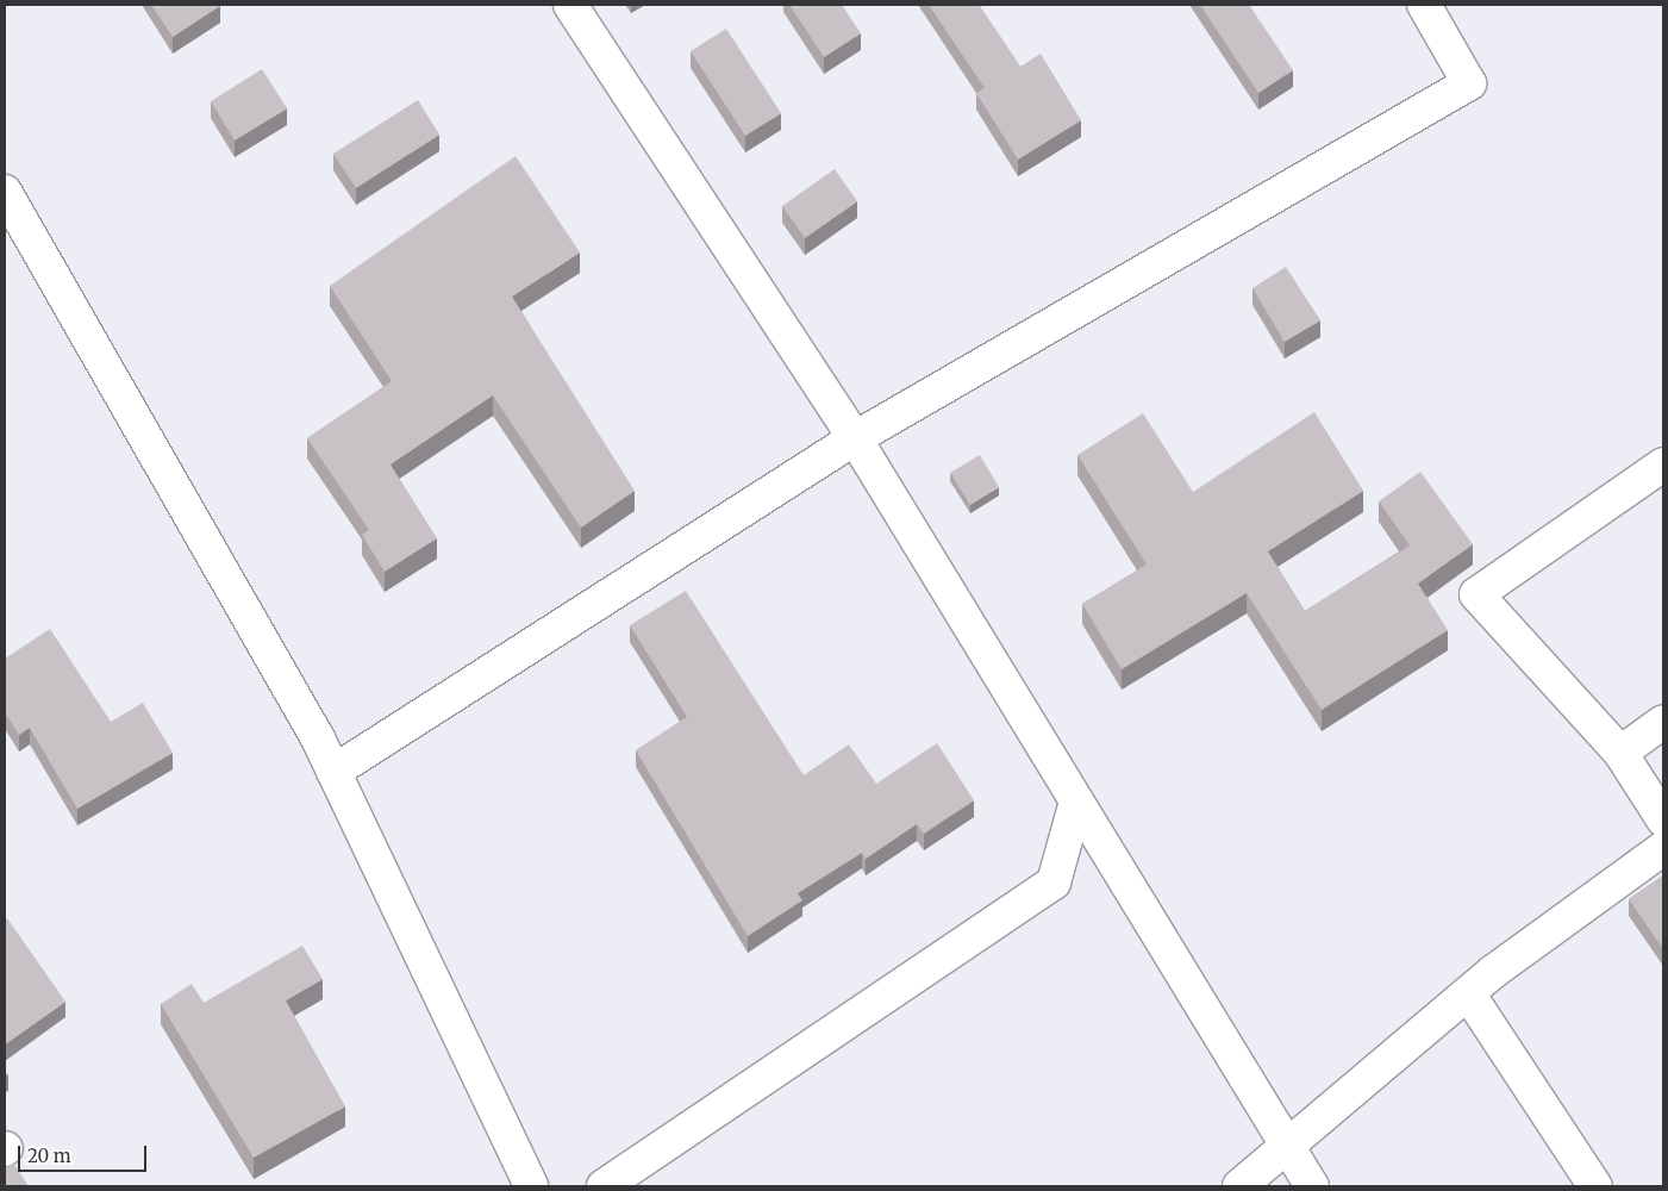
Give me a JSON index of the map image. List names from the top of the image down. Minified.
{"scale_bar":"20 m"}
